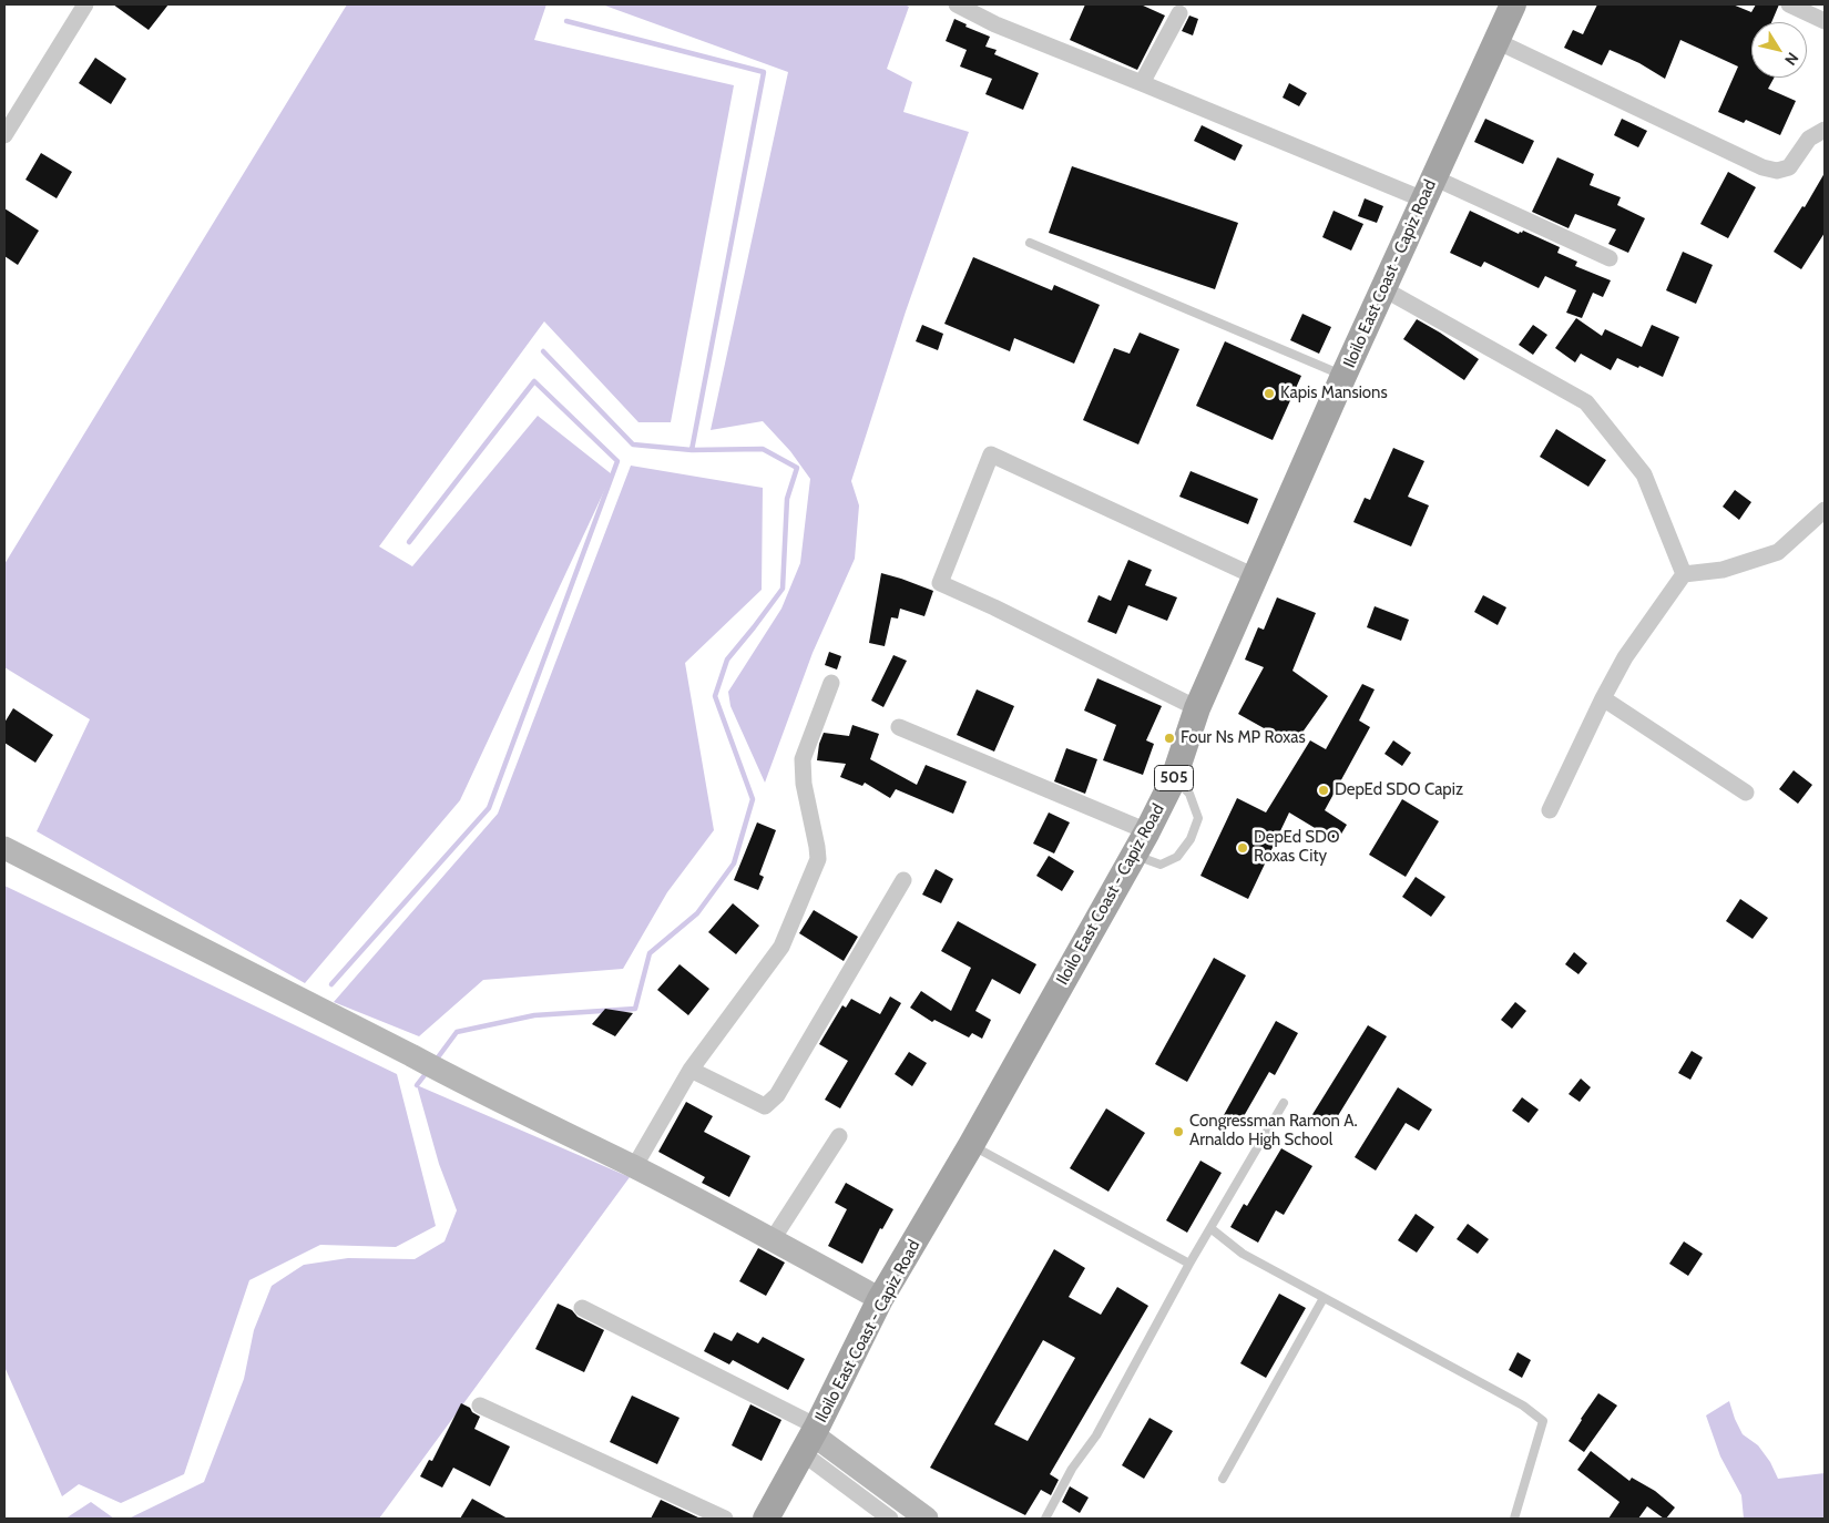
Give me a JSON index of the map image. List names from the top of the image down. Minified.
{"streets":{"main road":["Iloilo East Coast - Capiz Road","505"]},"places":["Kapis Mansions","Four Ns MP Roxas","DepEd SDO Capiz","DepEd SDO Roxas City","Congressman Ramon A. Arnaldo High School"],"north":"bottom right"}
